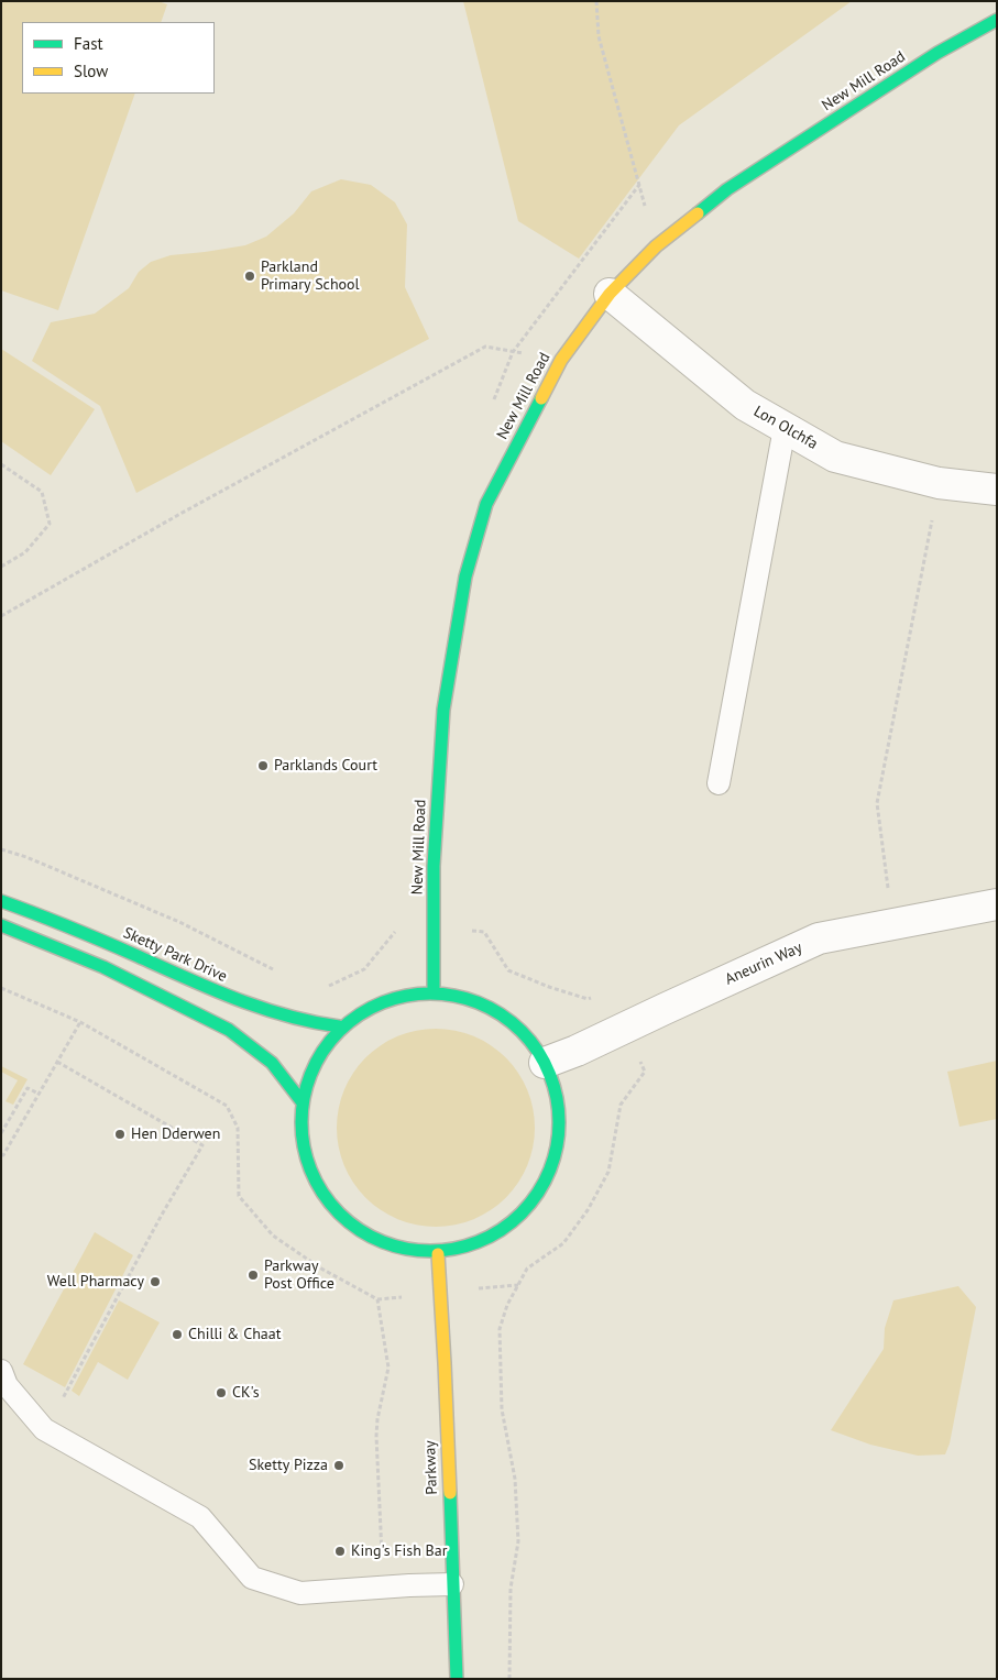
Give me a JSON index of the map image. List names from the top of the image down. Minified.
{"streets":{"street":["New Mill Road","Lon Olchfa","Sketty Park Drive","Aneurin Way","Parkway"]},"crossings":[["New Mill Road","Lon Olchfa"]],"places":["Parkland Primary School","Parklands Court","Hen Dderwen","Parkway Post Office","Well Pharmacy","Chilli & Chaat","CK's","Sketty Pizza","King's Fish Bar"],"legend":["Fast","Slow"]}
